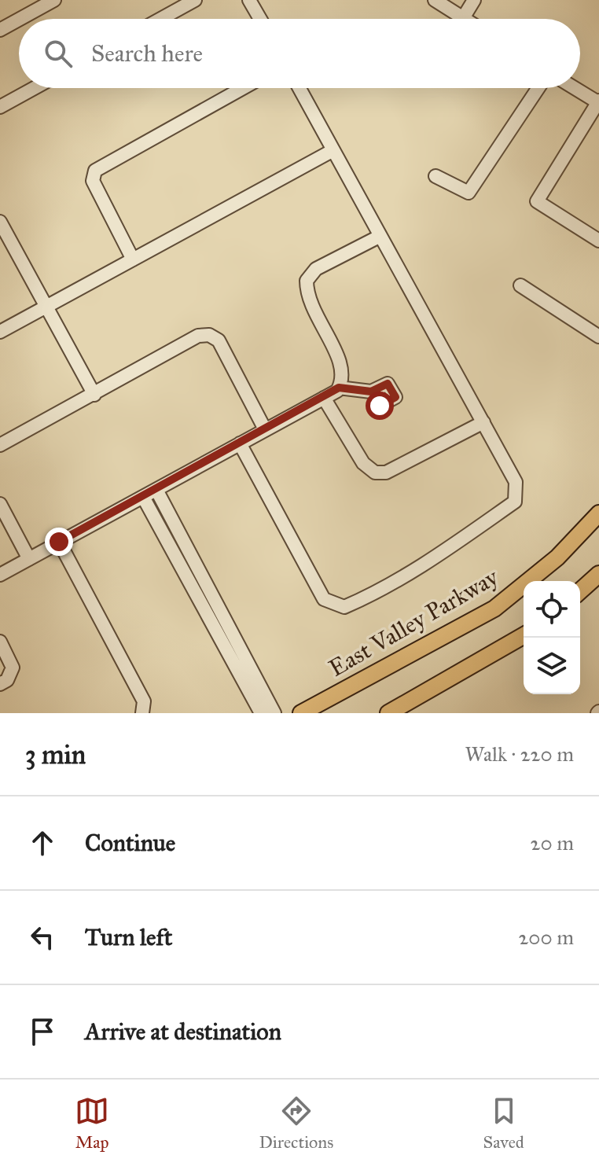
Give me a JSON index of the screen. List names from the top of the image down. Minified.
{"streets":{"main road":["East Valley Parkway"]},"page":{"search":"Search here","heading":["3 min","Walk · 220 m"],"list":[["Continue","20 m"],["Turn left","200 m"],"Arrive at destination"],"nav":["Map","Directions","Saved"]}}
